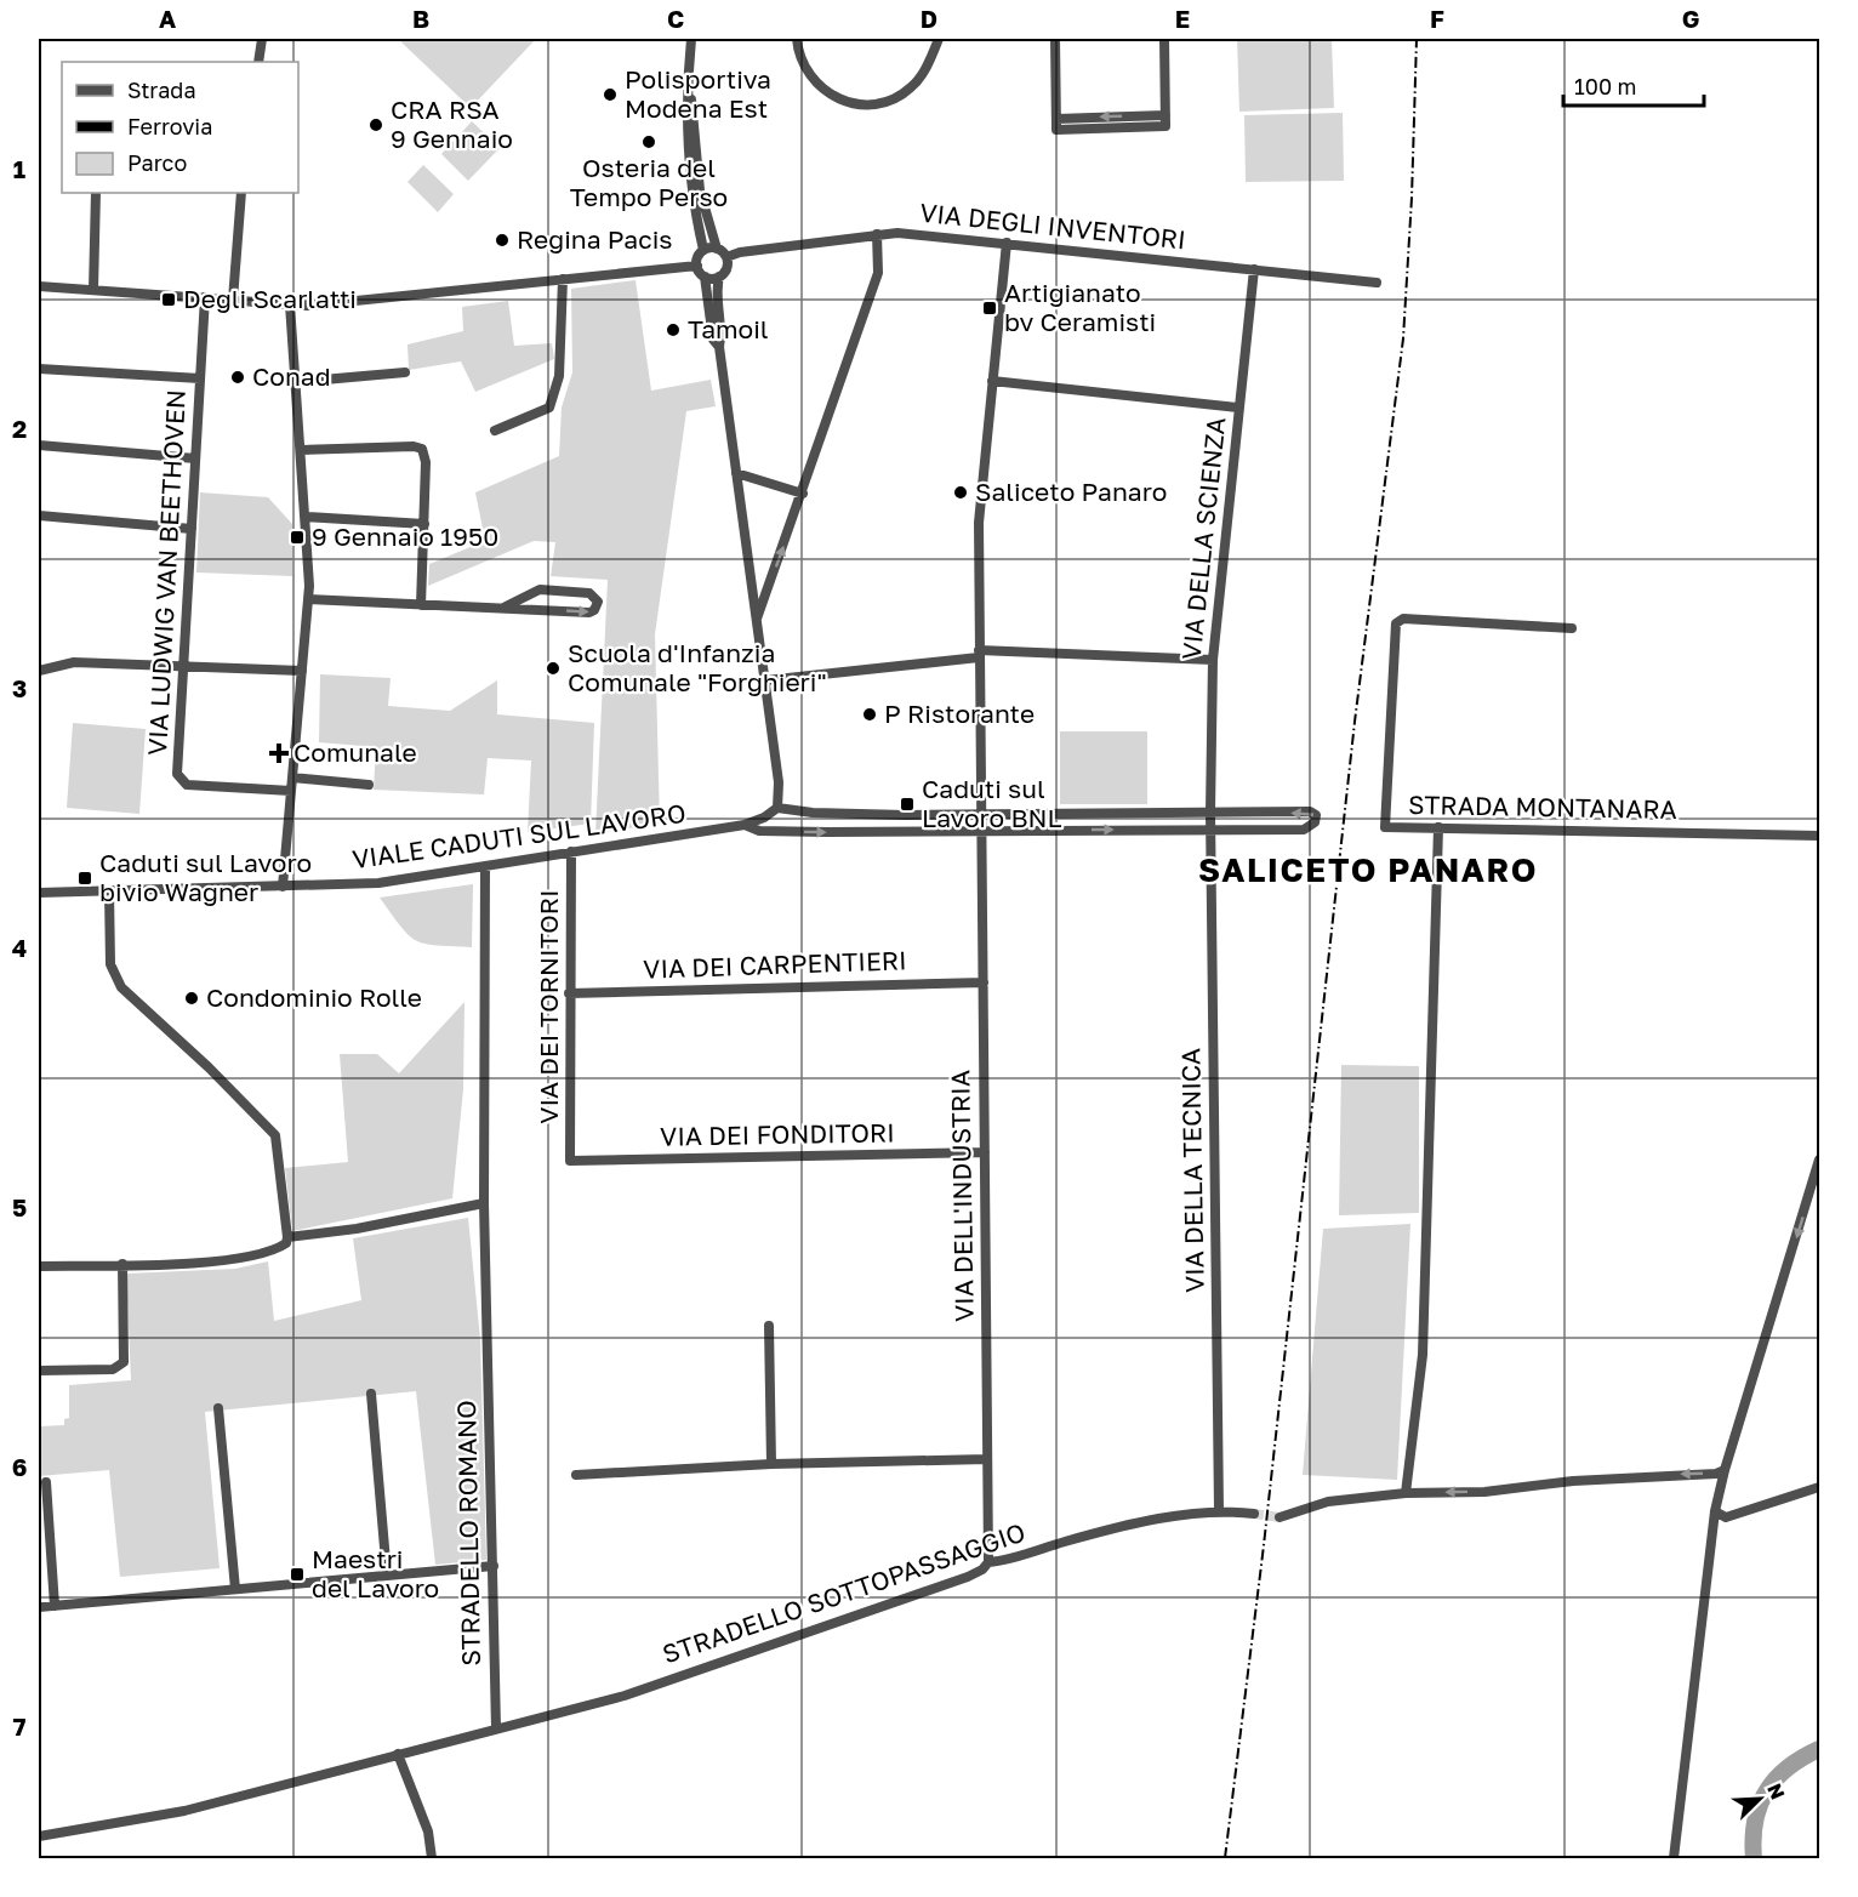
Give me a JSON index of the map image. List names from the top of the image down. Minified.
{"streets":{"street":["VIA DEGLI INVENTORI","VIA DELLA SCIENZA","VIA LUDWIG VAN BEETHOVEN","STRADA MONTANARA","VIALE CADUTI SUL LAVORO","VIA DEI CARPENTIERI","VIA DEI TORNITORI","VIA DEI FONDITORI","VIA DELLA TECNICA","VIA DELL'INDUSTRIA","STRADELLO ROMANO","STRADELLO SOTTOPASSAGGIO"]},"crossings":[["VIA DEGLI INVENTORI","VIA DELLA SCIENZA"],["VIA DELLA SCIENZA","VIALE CADUTI SUL LAVORO"],["VIALE CADUTI SUL LAVORO","VIA DEI TORNITORI"],["VIALE CADUTI SUL LAVORO","VIA DELLA TECNICA"],["VIALE CADUTI SUL LAVORO","VIA DELL'INDUSTRIA"],["VIALE CADUTI SUL LAVORO","STRADELLO ROMANO"],["VIA DEI CARPENTIERI","VIA DEI TORNITORI"],["VIA DEI CARPENTIERI","VIA DELL'INDUSTRIA"],["VIA DEI TORNITORI","VIA DEI FONDITORI"],["VIA DEI FONDITORI","VIA DELL'INDUSTRIA"],["VIA DELLA TECNICA","STRADELLO SOTTOPASSAGGIO"],["VIA DELL'INDUSTRIA","STRADELLO SOTTOPASSAGGIO"],["STRADELLO ROMANO","STRADELLO SOTTOPASSAGGIO"]],"districts":["SALICETO PANARO"],"places":{"other":["Polisportiva Modena Est","CRA RSA 9 Gennaio","Osteria del Tempo Perso","Regina Pacis","Tamoil","Conad","Saliceto Panaro","Scuola d'Infanzia Comunale \"Forghieri\"","P Ristorante","Condominio Rolle"],"transit":["Degli Scarlatti","Artigianato bv Ceramisti","9 Gennaio 1950","Caduti sul Lavoro BNL","Caduti sul Lavoro bivio Wagner","Maestri del Lavoro"],"health":["Comunale"]},"legend":["Strada","Ferrovia","Parco"],"scale_bar":"100 m","north":"top right","grid":{"columns":["A","B","C","D","E","F","G"],"rows":["1","2","3","4","5","6","7"]}}
